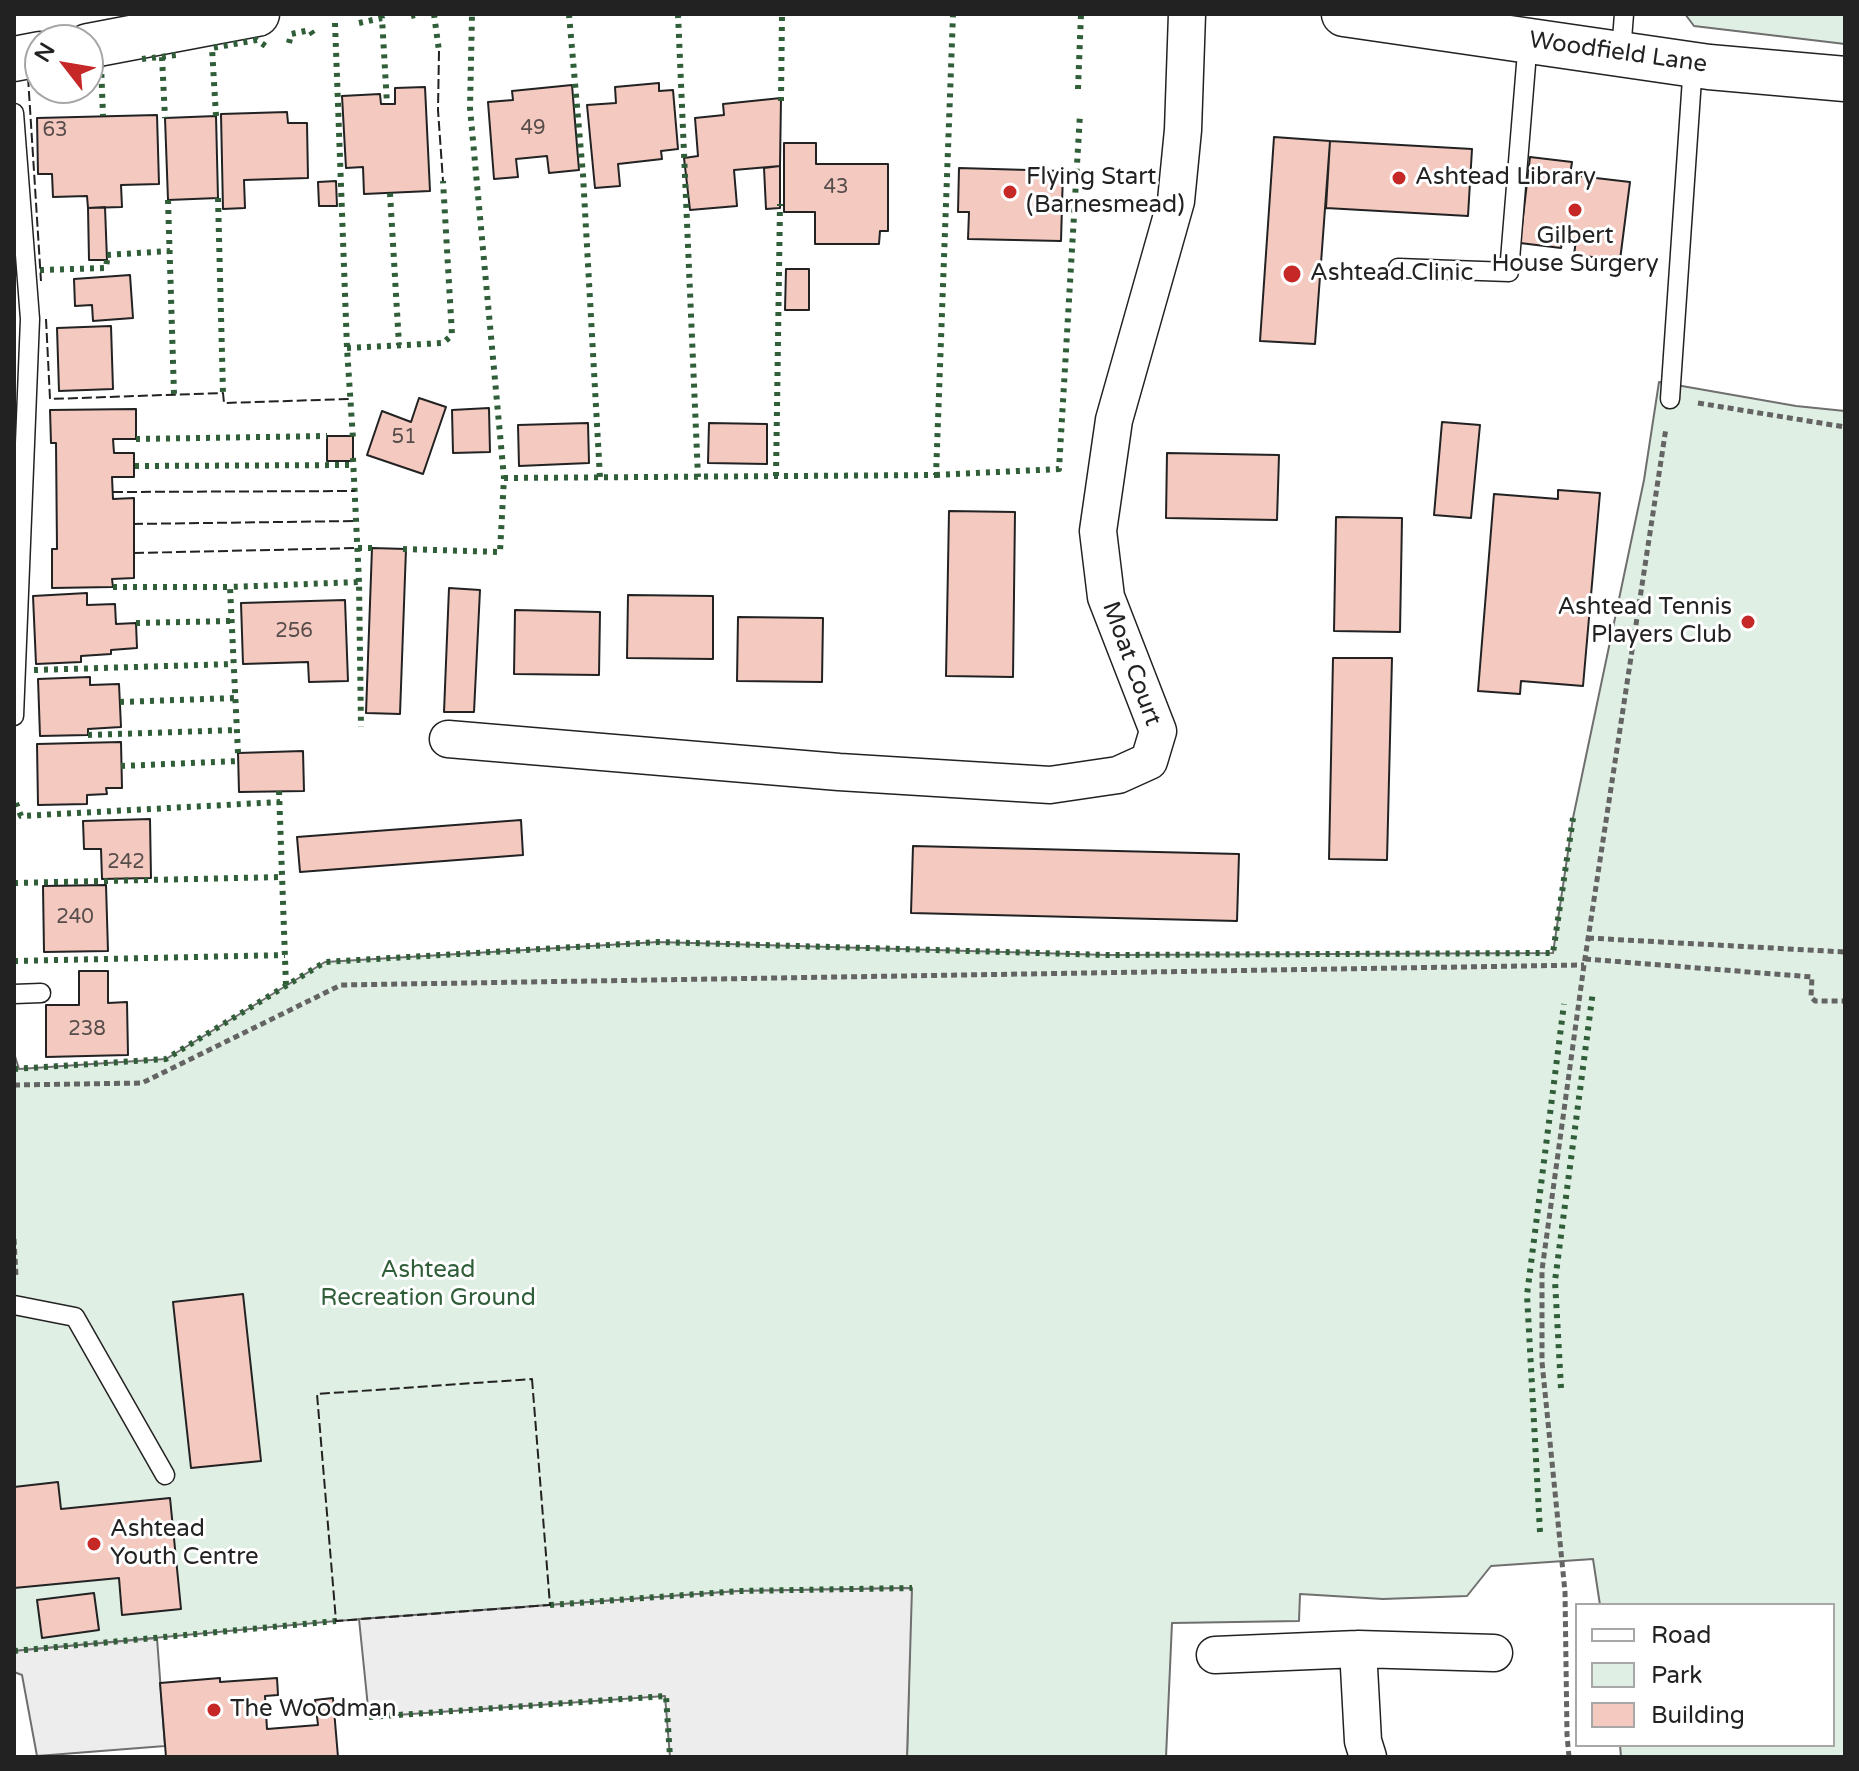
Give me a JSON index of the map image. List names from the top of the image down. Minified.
{"streets":{"street":["Woodfield Lane","Moat Court"]},"parks":["Ashtead Recreation Ground"],"places":["Ashtead Library","Flying Start (Barnesmead)","Gilbert House Surgery","Ashtead Clinic","Ashtead Tennis Players Club","Ashtead Youth Centre","The Woodman"],"house_numbers":["49","63","43","51","256","242","240","238"],"legend":["Road","Park","Building"],"north":"top left"}
